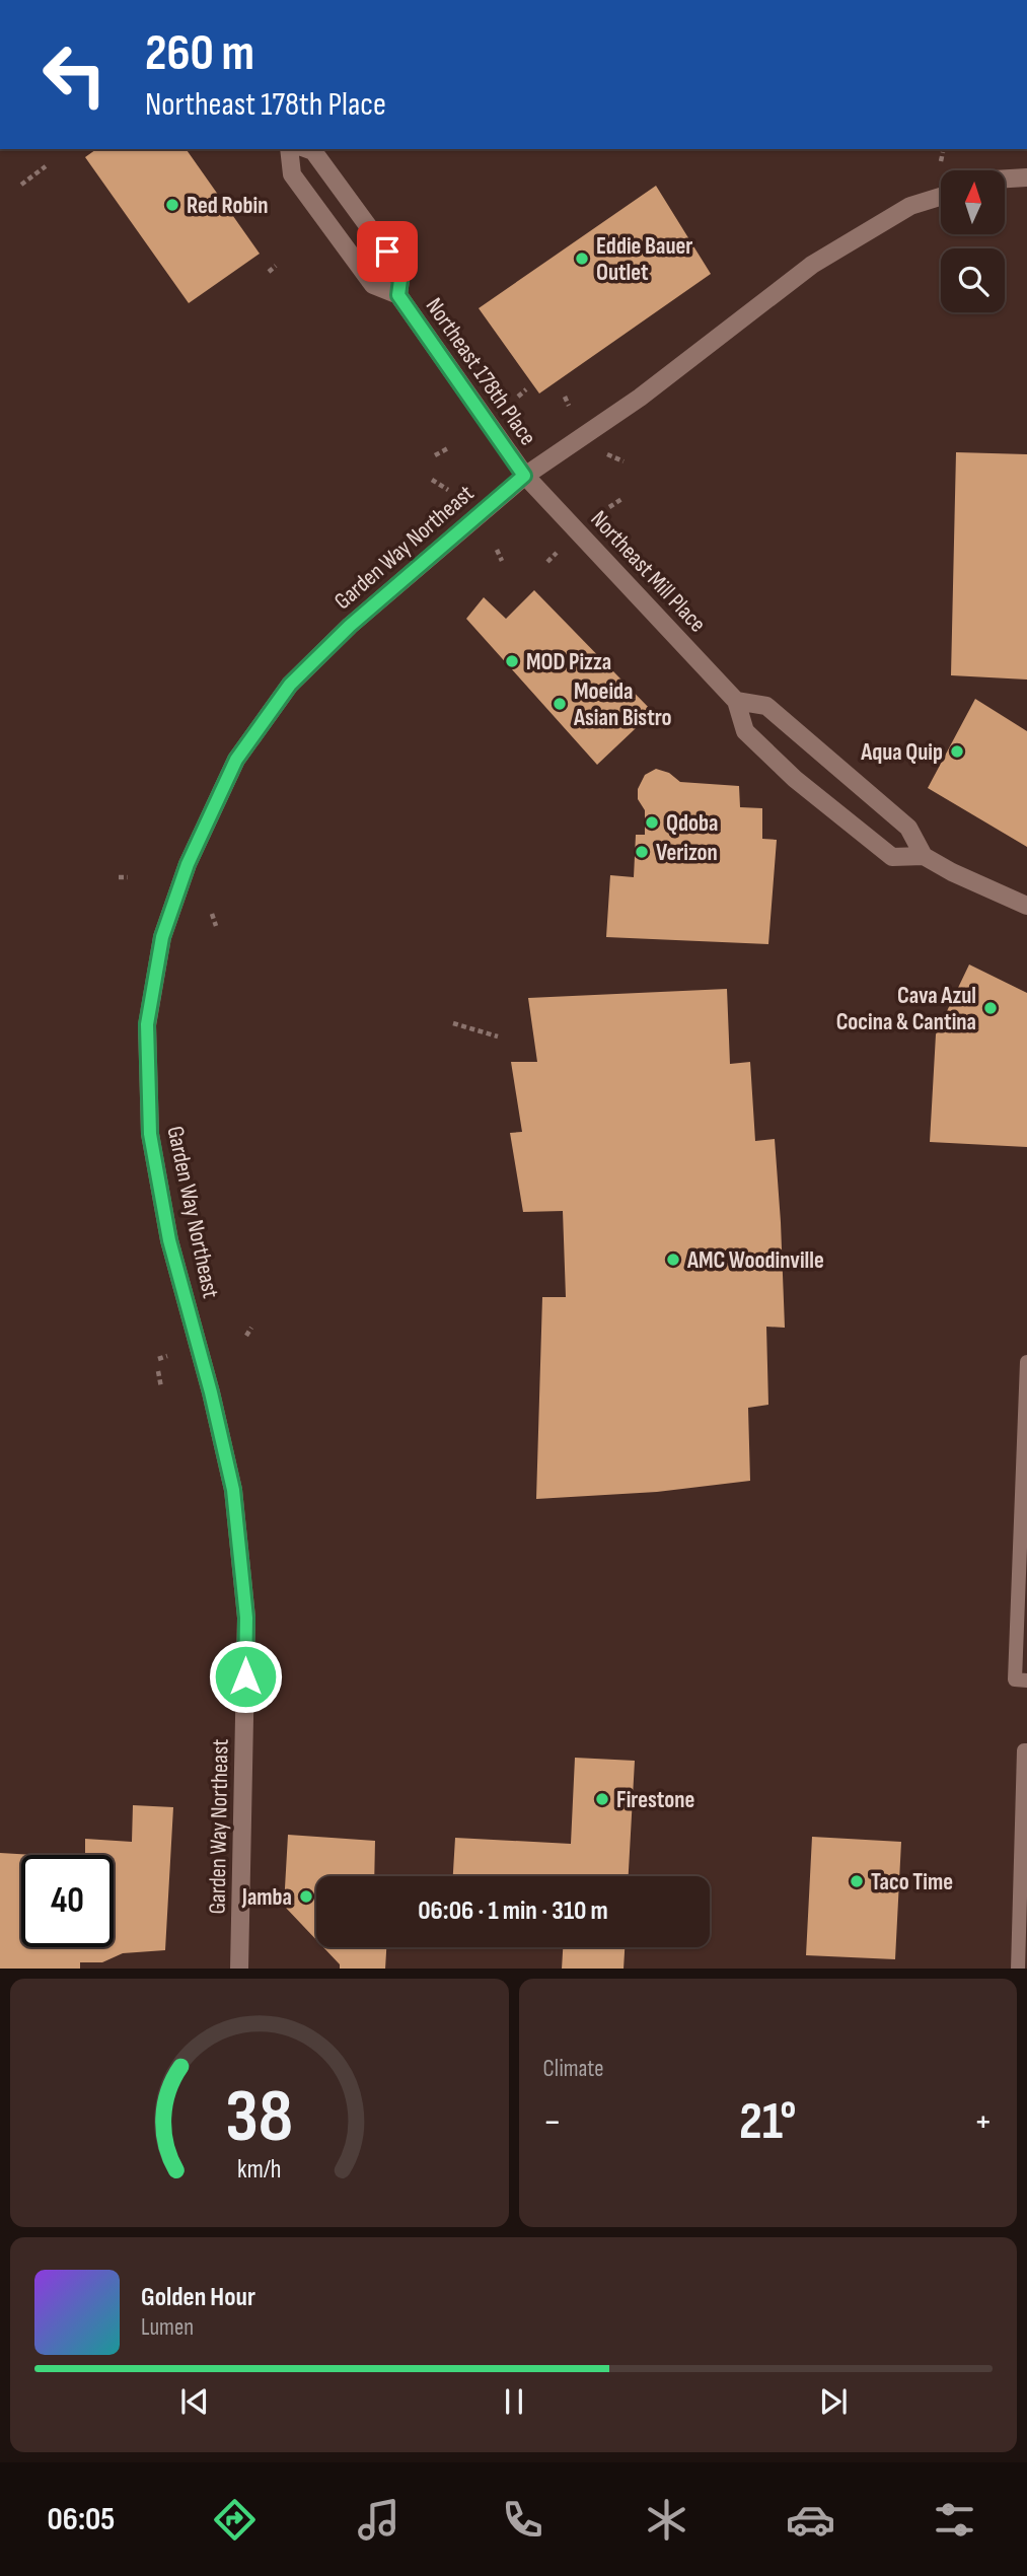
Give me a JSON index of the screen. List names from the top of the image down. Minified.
{"streets":{"street":["Northeast 178th Place","Garden Way Northeast","Northeast Mill Place"]},"crossings":[["Northeast 178th Place","Garden Way Northeast"],["Northeast 178th Place","Northeast Mill Place"],["Garden Way Northeast","Northeast Mill Place"]],"places":["Red Robin","Eddie Bauer Outlet","MOD Pizza","Moeida Asian Bistro","Aqua Quip","Qdoba","Verizon","Cava Azul Cocina & Cantina","AMC Woodinville","Firestone","Taco Time","Jamba"],"north":"top","page":{"turn":["260 m","Northeast 178th Place"],"limit":"40","trip":"06:06 · 1 min · 310 m","tile":"Climate","heat":["−","21°","+"],"song":["Golden Hour","Lumen"],"tabs":"06:05","gauge":["38","km/h"]}}
